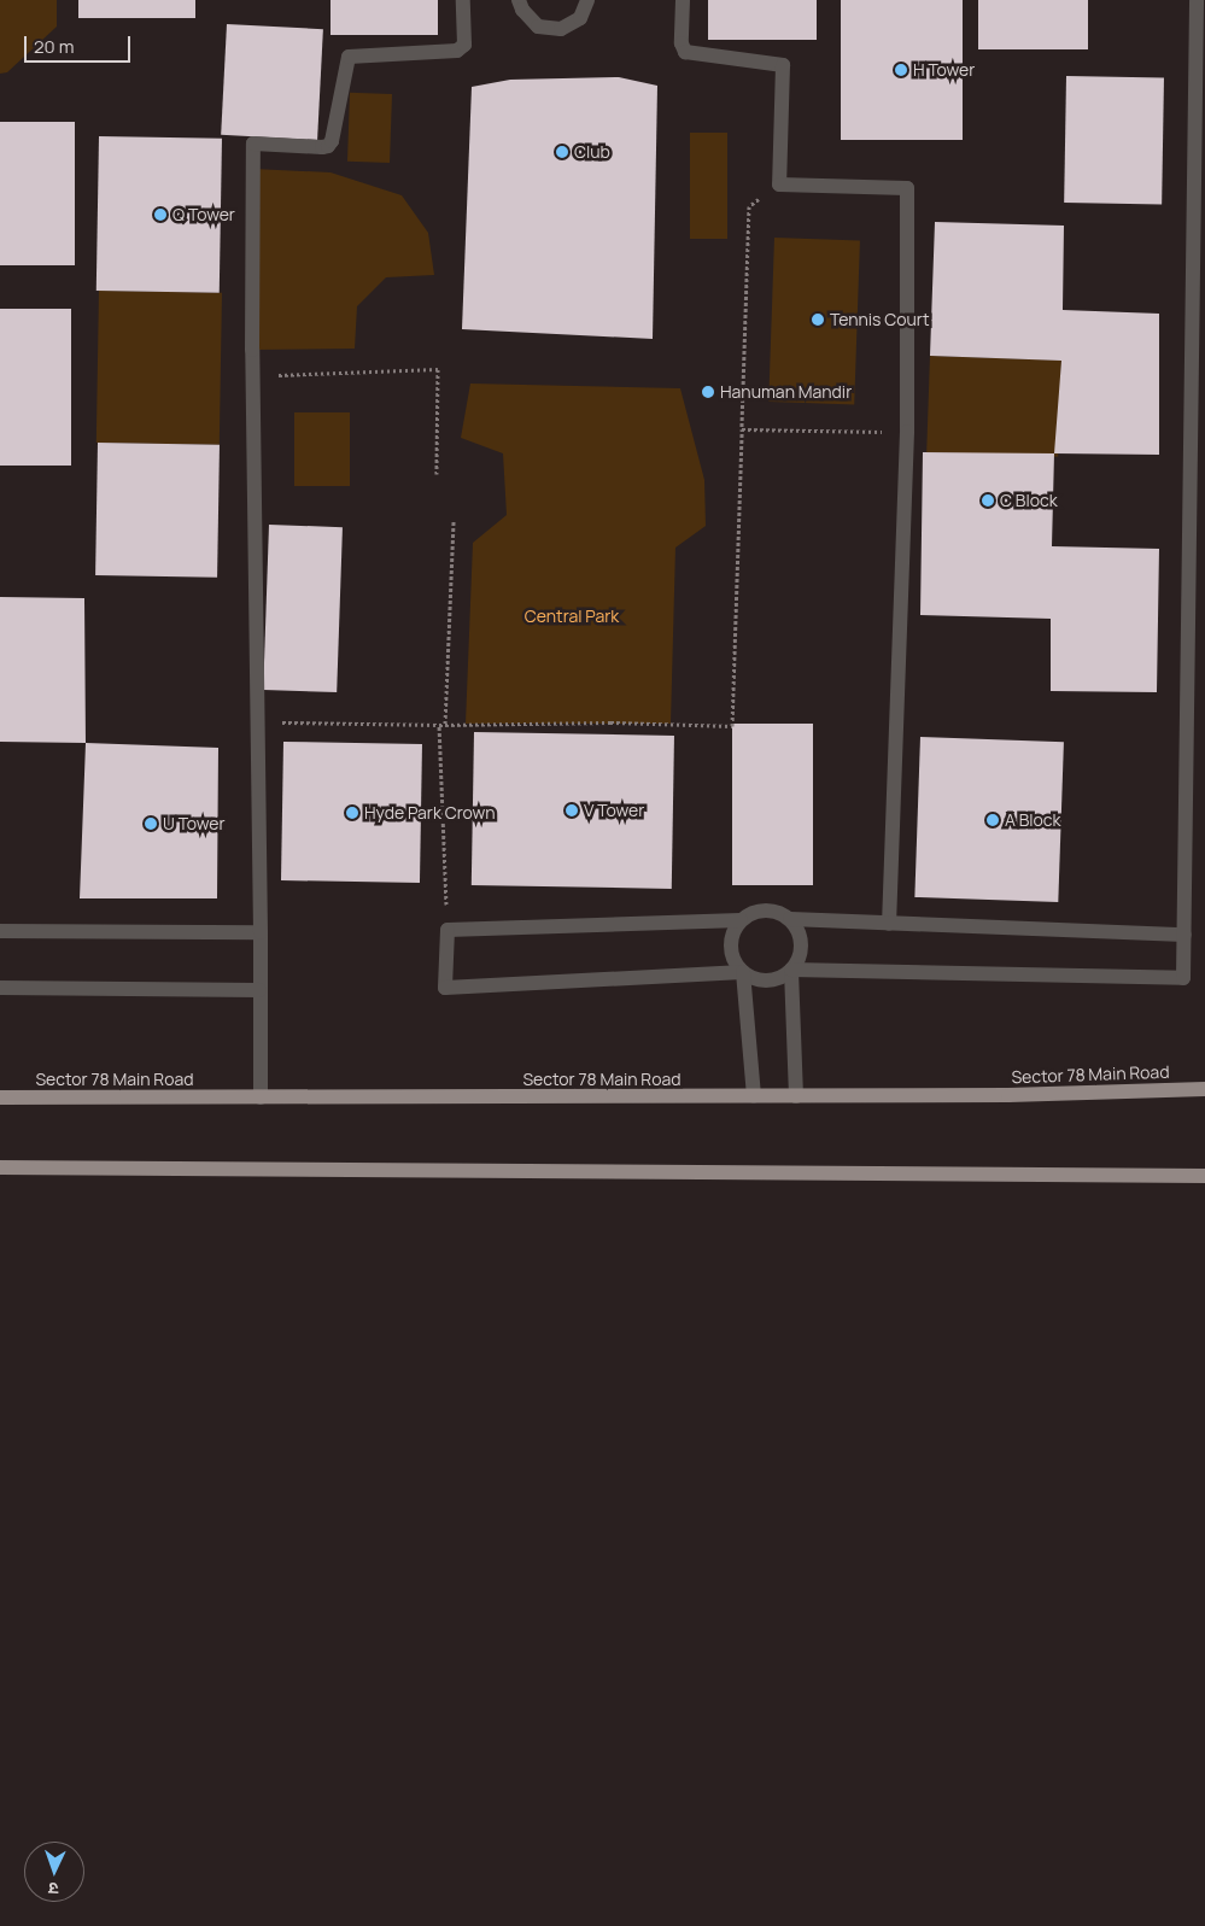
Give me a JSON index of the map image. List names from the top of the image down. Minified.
{"streets":{"main road":["Sector 78 Main Road"]},"parks":["Central Park"],"places":["H Tower","Club","Q Tower","Tennis Court","Hanuman Mandir","C Block","V Tower","Hyde Park Crown","A Block","U Tower"],"scale_bar":"20 m","north":"bottom"}
